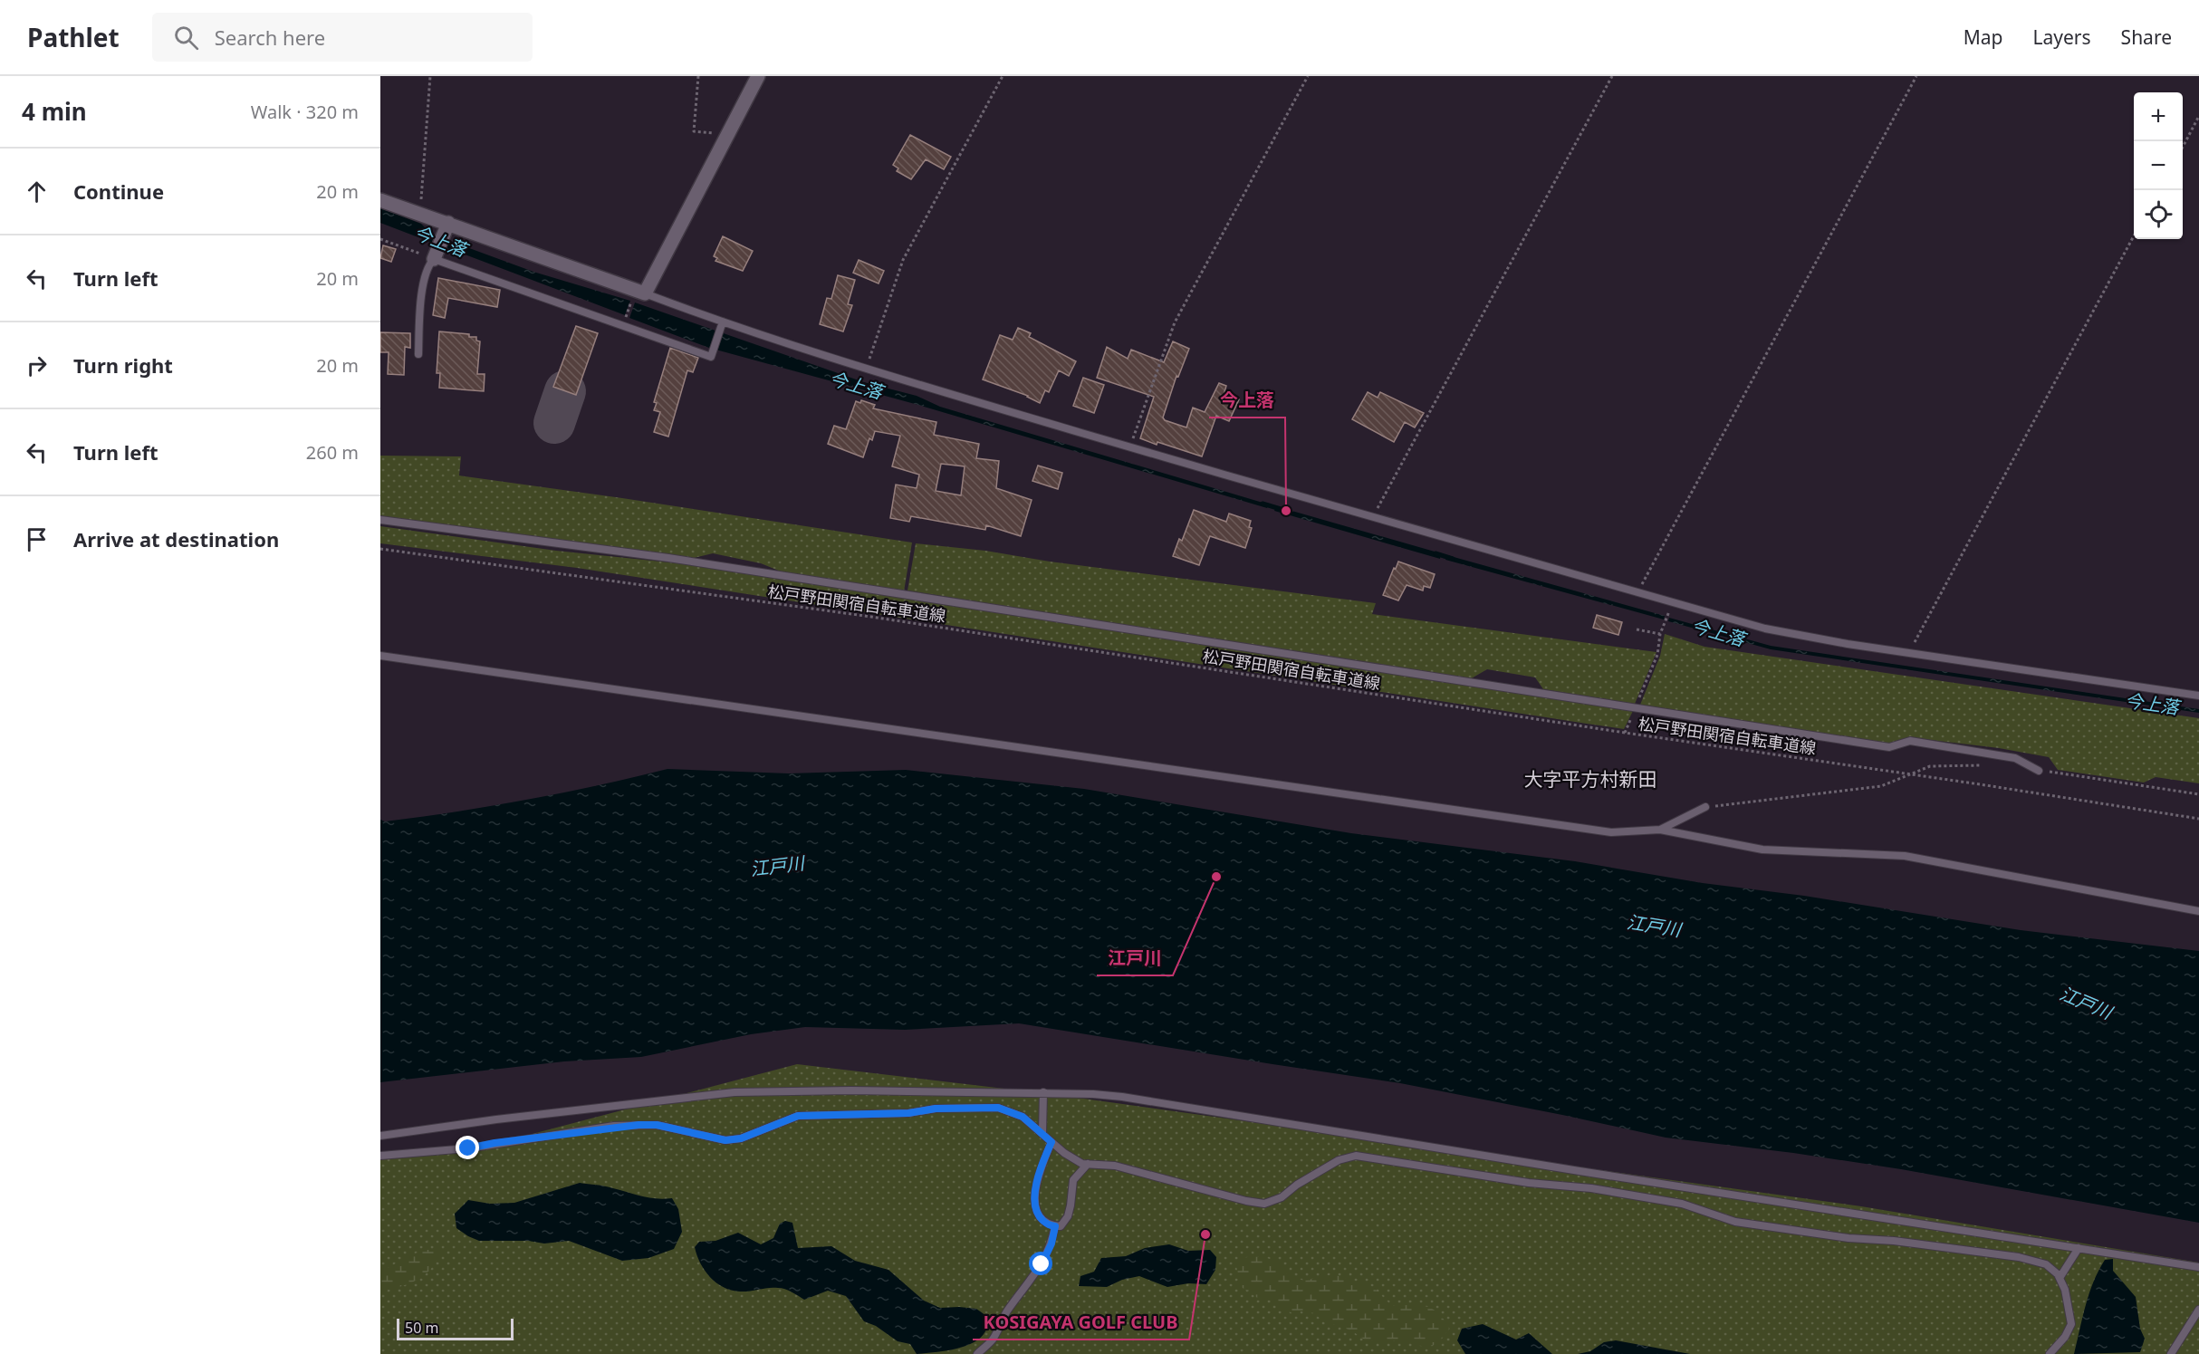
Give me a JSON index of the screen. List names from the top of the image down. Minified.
{"streets":{"path":["松戸野田関宿自転車道線"]},"districts":["大字平方村新田"],"water":["今上落","江戸川"],"places":["今上落","江戸川","KOSIGAYA GOLF CLUB"],"scale_bar":"50 m","page":{"header":"Pathlet","search":"Search here","nav":["Map","Layers","Share"],"heading":["4 min","Walk · 320 m"],"map_buttons":["+","−"],"list":[["Continue","20 m"],["Turn left","20 m"],["Turn right","20 m"],["Turn left","260 m"],"Arrive at destination"],"scale":"50 m"}}
